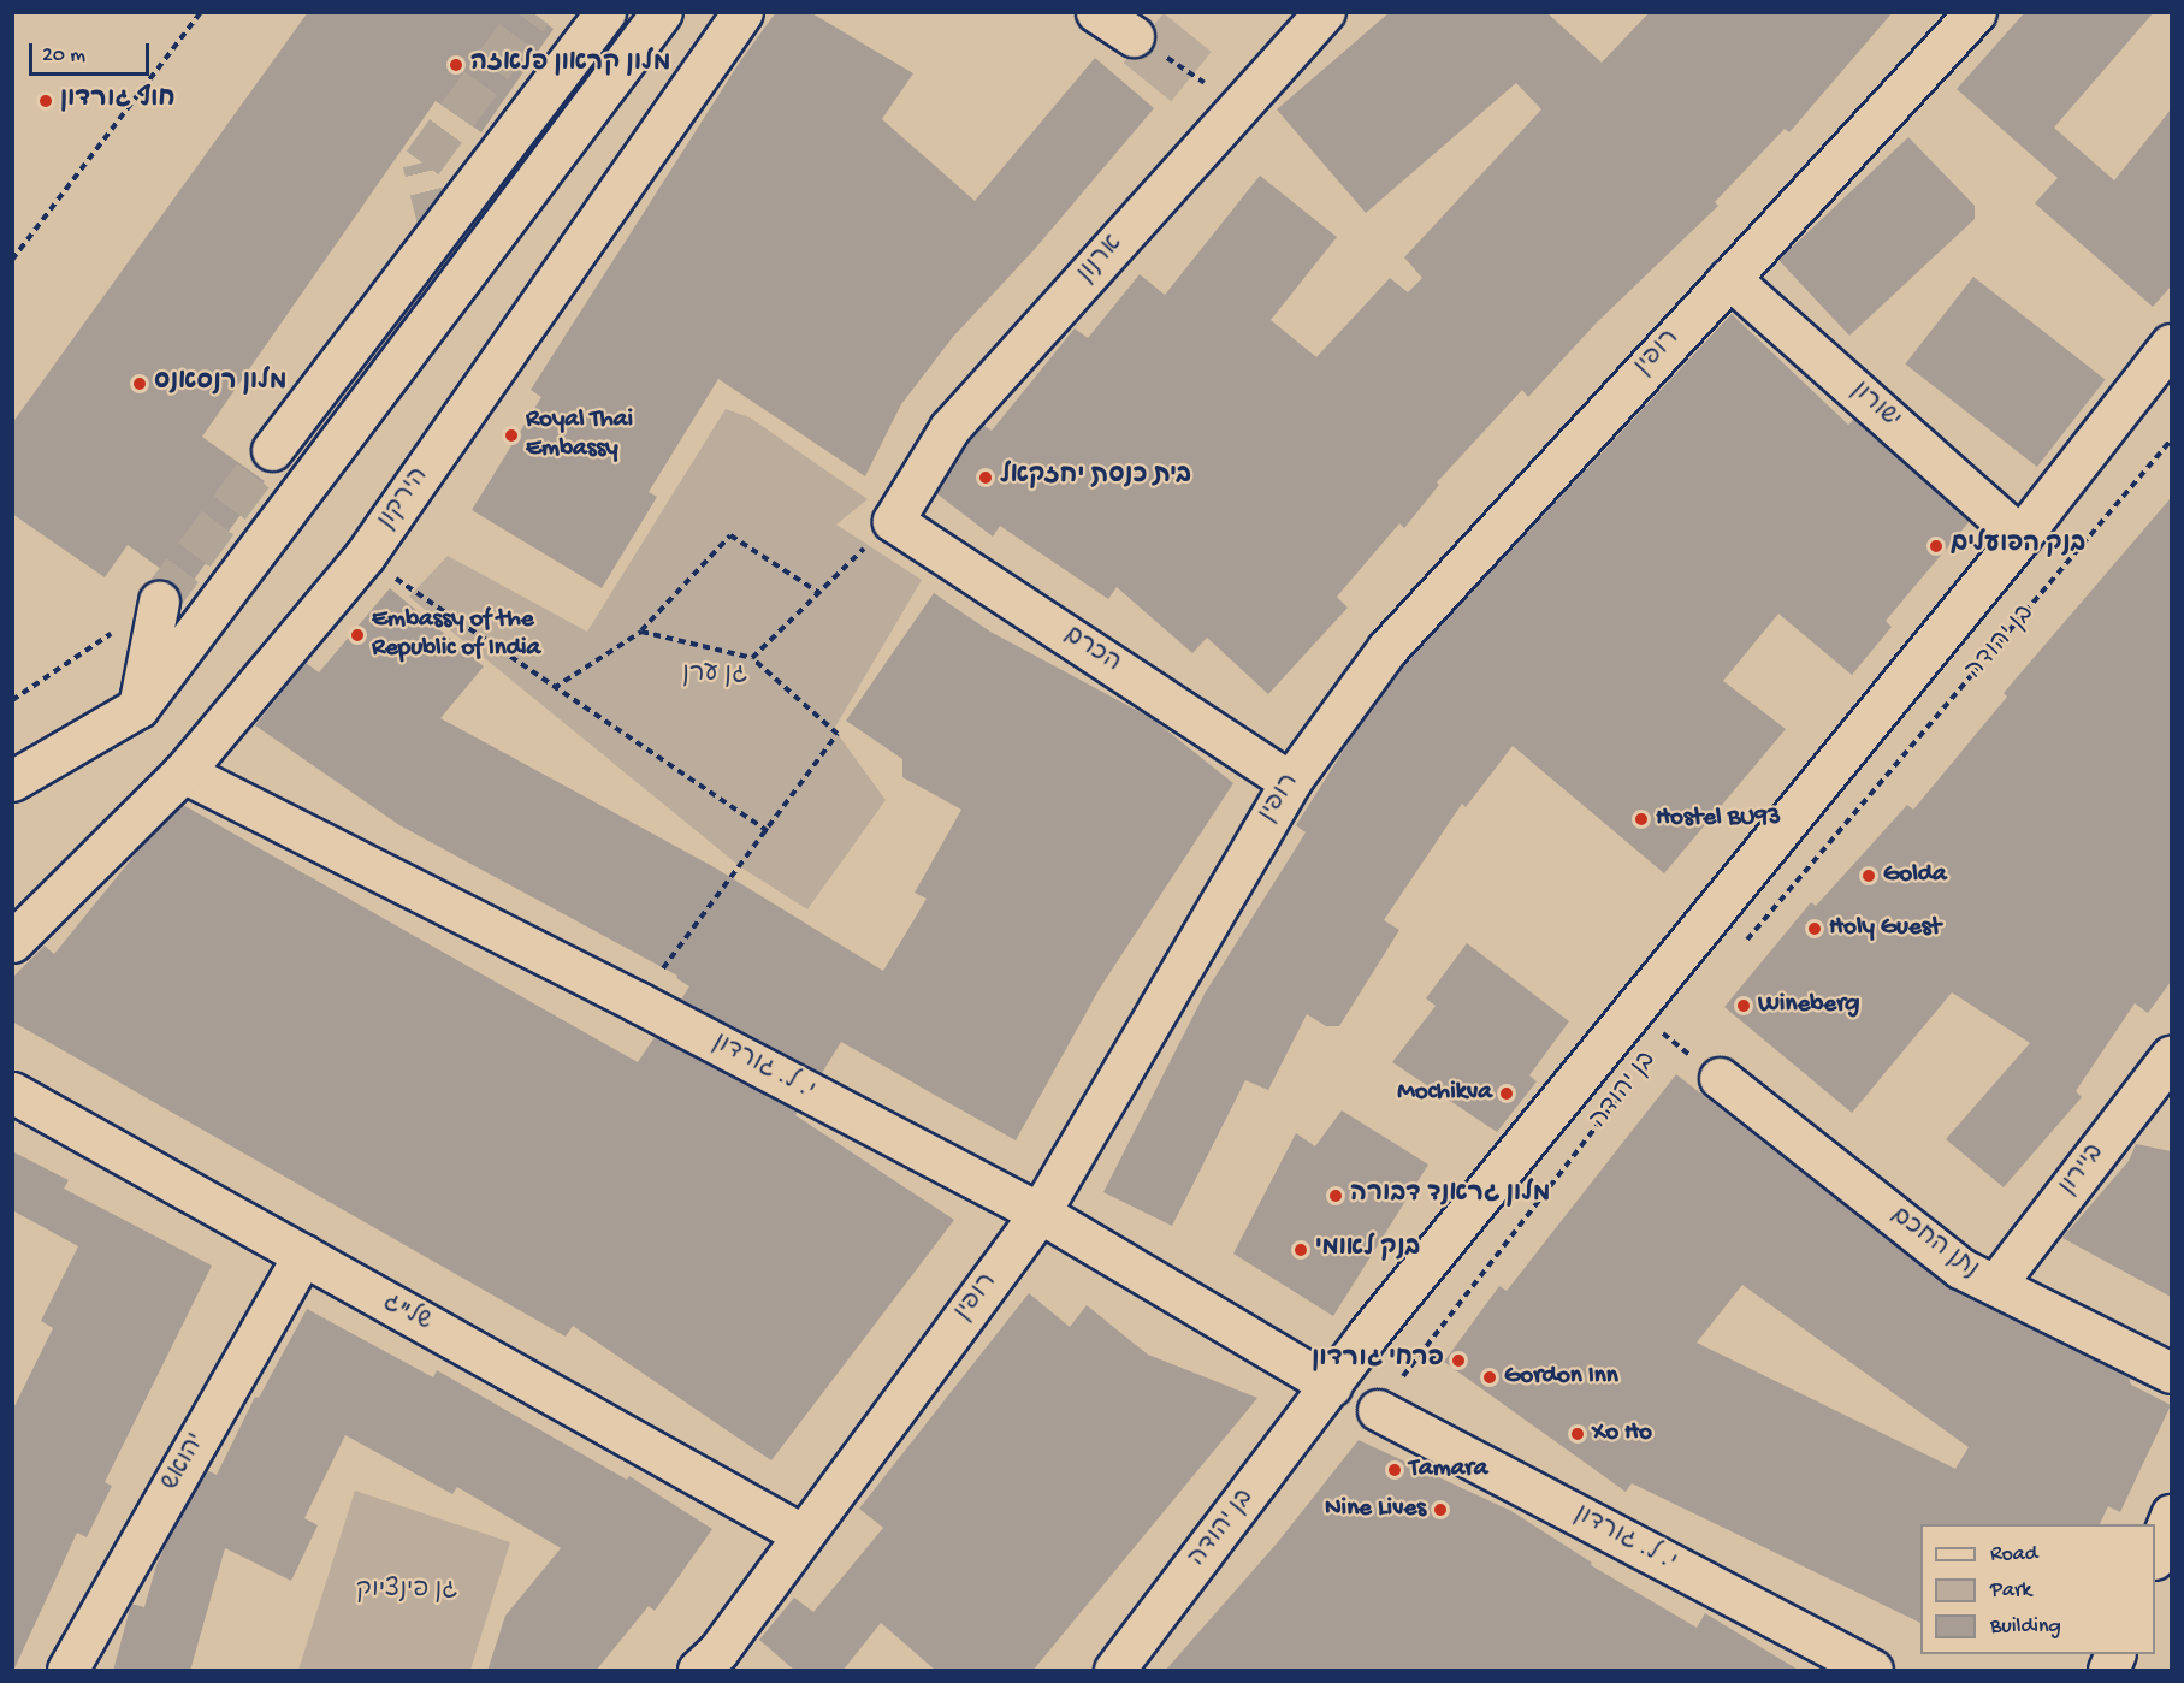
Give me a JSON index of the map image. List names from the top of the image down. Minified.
{"streets":{"street":["ארנון","רופין","ישורון","הירקון","בן יהודה","הכרם","י. ל. גורדון","ביירון","נתן החכם","של\"ג","יהואש"]},"crossings":[["ארנון","הכרם"],["רופין","ישורון"],["רופין","הכרם"],["רופין","י. ל. גורדון"],["רופין","של\"ג"],["ישורון","בן יהודה"],["הירקון","י. ל. גורדון"],["בן יהודה","י. ל. גורדון"],["ביירון","נתן החכם"],["של\"ג","יהואש"]],"parks":["גן ערן","גן פינצ'וק"],"places":["מלון קראון פלאזה","חוף גורדון","מלון רנסאנס","Royal Thai Embassy","בית כנסת יחזקאל","בנק הפועלים","Embassy of the Republic of India","Hostel BU93","Golda","Holy Guest","Wineberg","Mochikva","מלון גראנד דבורה","בנק לאומי","פרחי גורדון","Gordon Inn","Xo Ho","Tamara","Nine Lives"],"legend":["Road","Park","Building"],"scale_bar":"20 m"}
